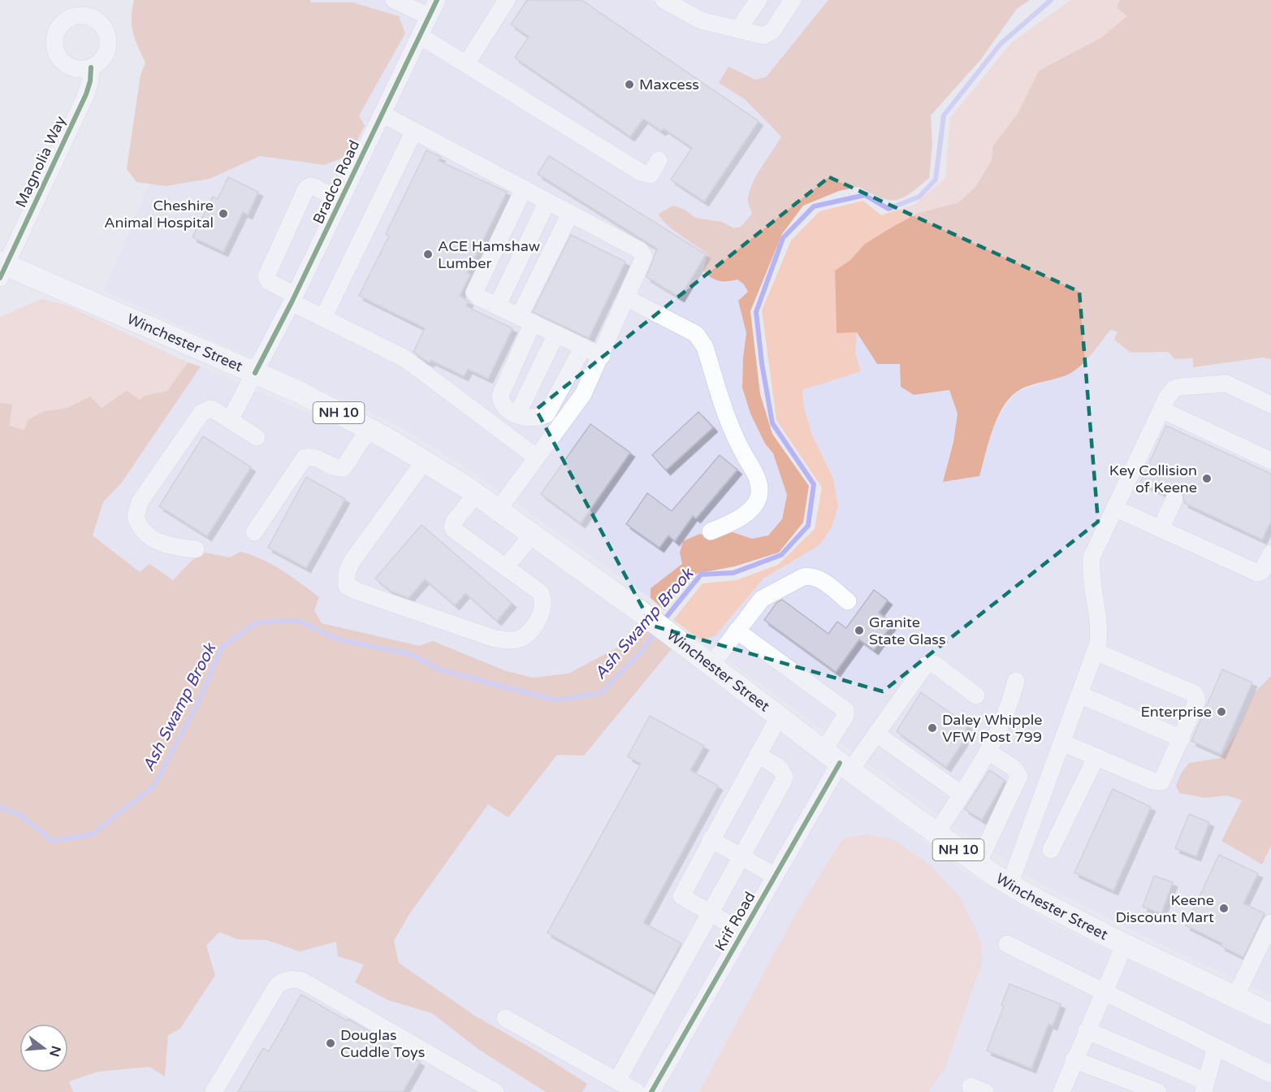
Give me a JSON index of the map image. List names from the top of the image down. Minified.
{"streets":{"main road":["Winchester Street","NH 10"],"street":["Magnolia Way","Bradco Road","Krif Road"]},"crossings":[["Magnolia Way","Winchester Street"],["Bradco Road","Winchester Street"],["Winchester Street","Krif Road"]],"water":["Ash Swamp Brook"],"places":["Maxcess","Cheshire Animal Hospital","ACE Hamshaw Lumber","Key Collision of Keene","Granite State Glass","Enterprise","Daley Whipple VFW Post 799","Keene Discount Mart","Douglas Cuddle Toys"],"north":"right"}
